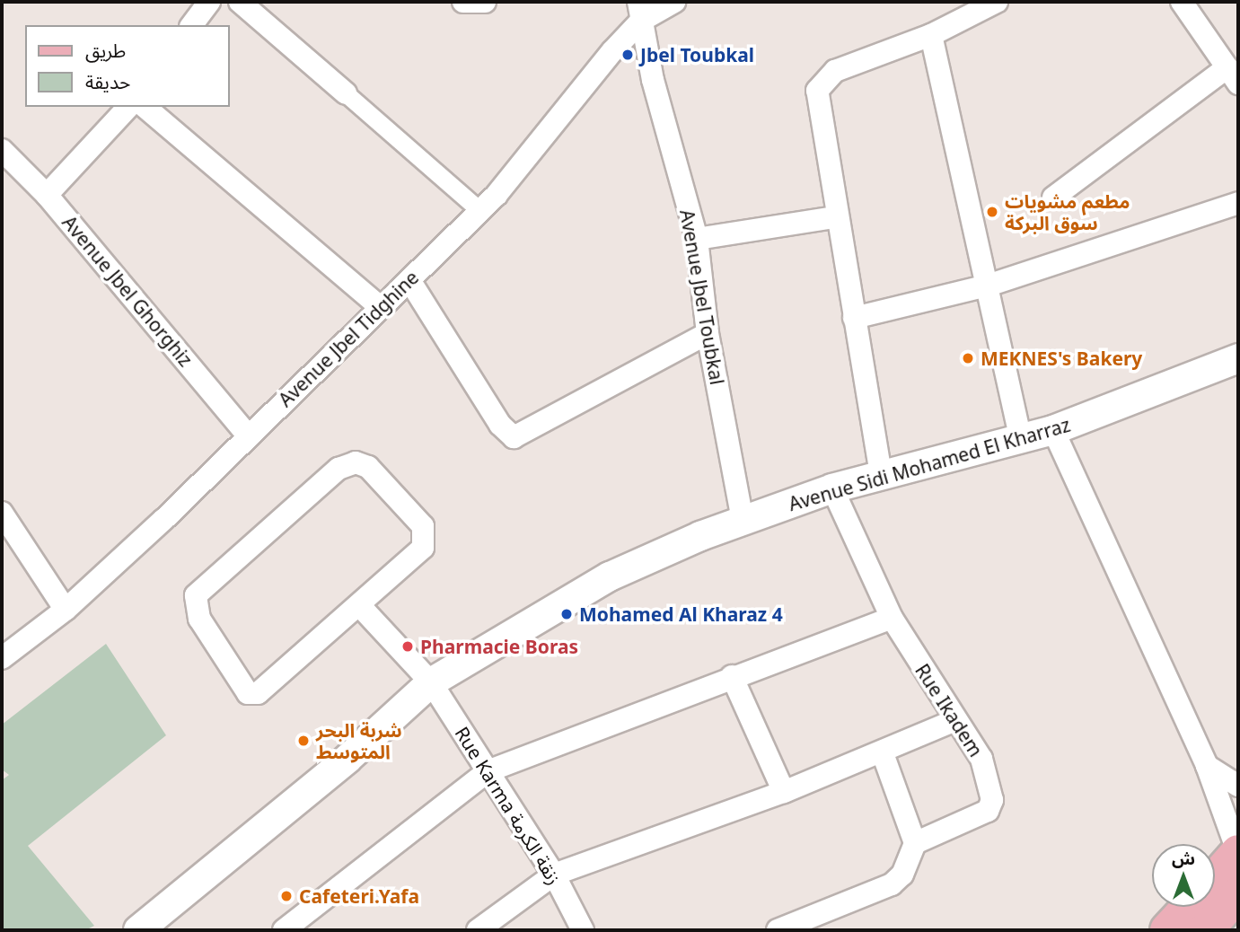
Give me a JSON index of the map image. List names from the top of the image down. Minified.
{"streets":{"street":["Avenue Jbel Ghorghiz","Avenue Jbel Toubkal","Avenue Jbel Tidghine","Avenue Sidi Mohamed El Kharraz","Rue Ikadem","Rue Karma زنقة الكرمة"]},"crossings":[["Avenue Jbel Ghorghiz","Avenue Jbel Tidghine"],["Avenue Jbel Toubkal","Avenue Jbel Tidghine"],["Avenue Jbel Toubkal","Avenue Sidi Mohamed El Kharraz"],["Avenue Sidi Mohamed El Kharraz","Rue Ikadem"],["Avenue Sidi Mohamed El Kharraz","Rue Karma زنقة الكرمة"]],"places":["Jbel Toubkal","مطعم مشويات سوق البركة","MEKNES's Bakery","Mohamed Al Kharaz 4","Pharmacie Boras","شربة البحر المتوسط","Cafeteri.Yafa"],"legend":["طريق","حديقة"],"north":"top"}
